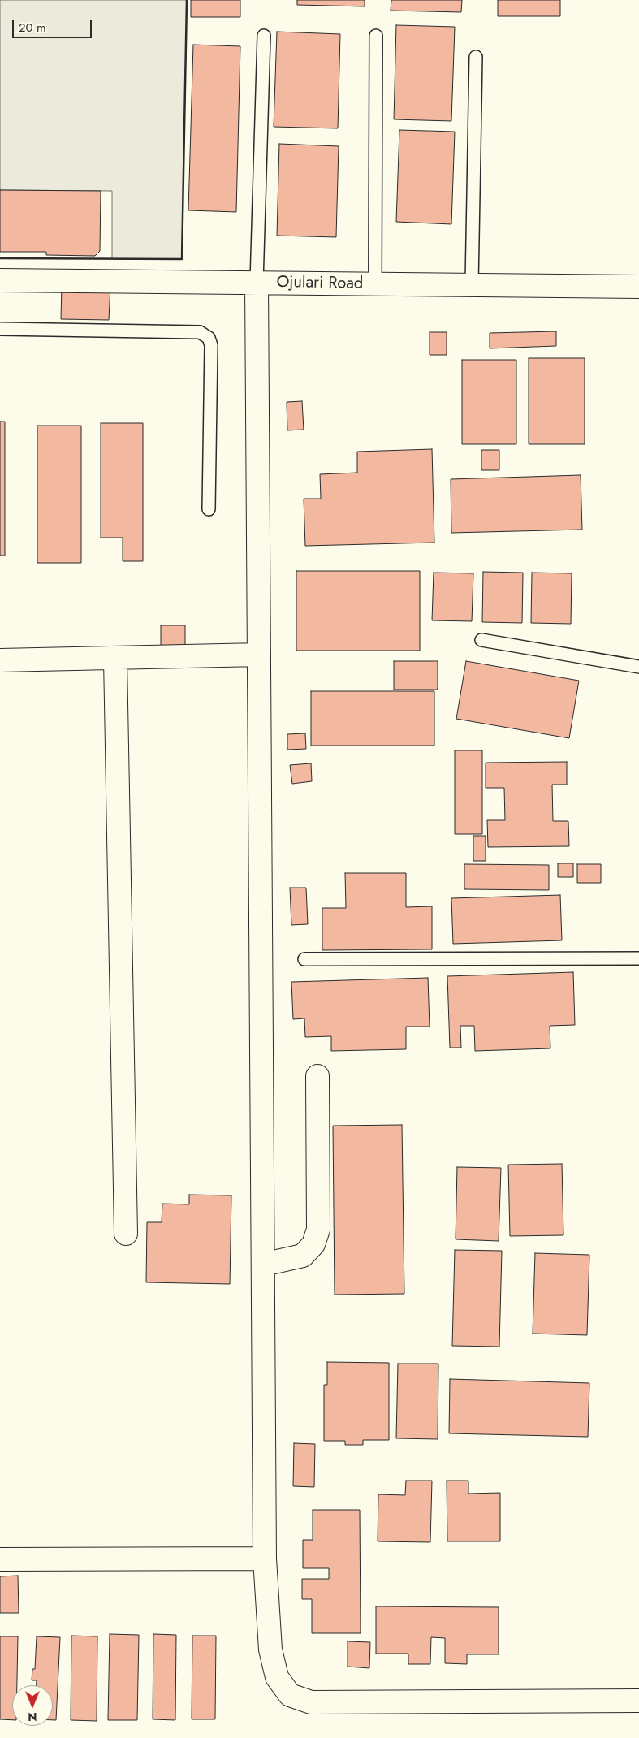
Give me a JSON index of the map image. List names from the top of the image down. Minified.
{"streets":{"street":["Ojulari Road"]},"scale_bar":"20 m","north":"bottom"}
